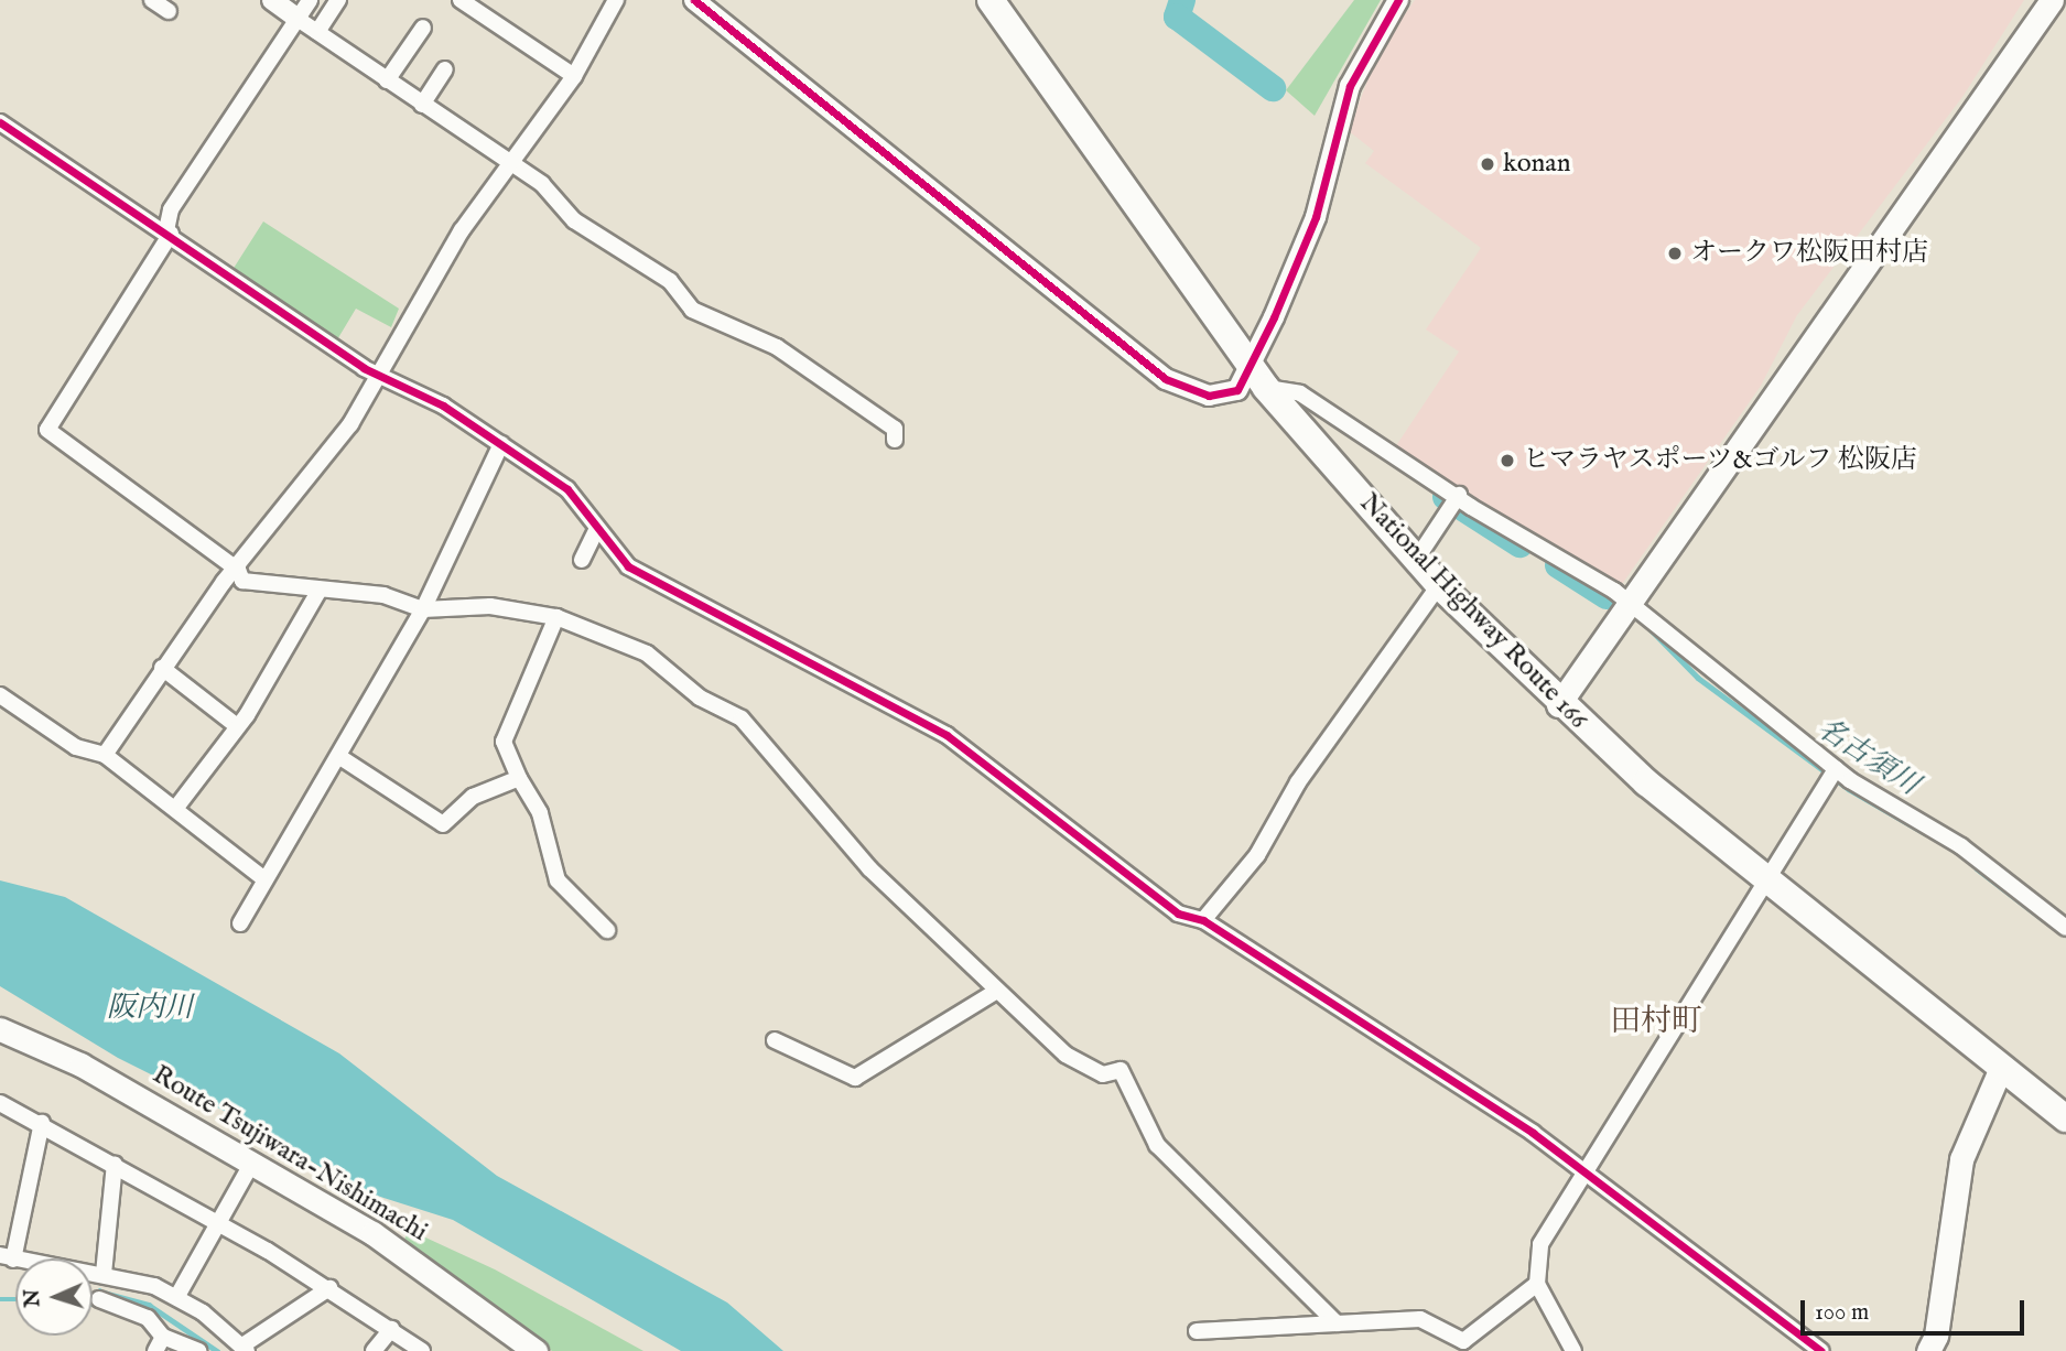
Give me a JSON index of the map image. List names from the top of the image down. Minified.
{"streets":{"highway":["National Highway Route 166"],"main road":["Route Tsujiwara-Nishimachi"]},"districts":["田村町"],"water":["名古須川","阪内川"],"places":["konan","オークワ松阪田村店","ヒマラヤスポーツ&ゴルフ 松阪店"],"scale_bar":"100 m","north":"left"}
